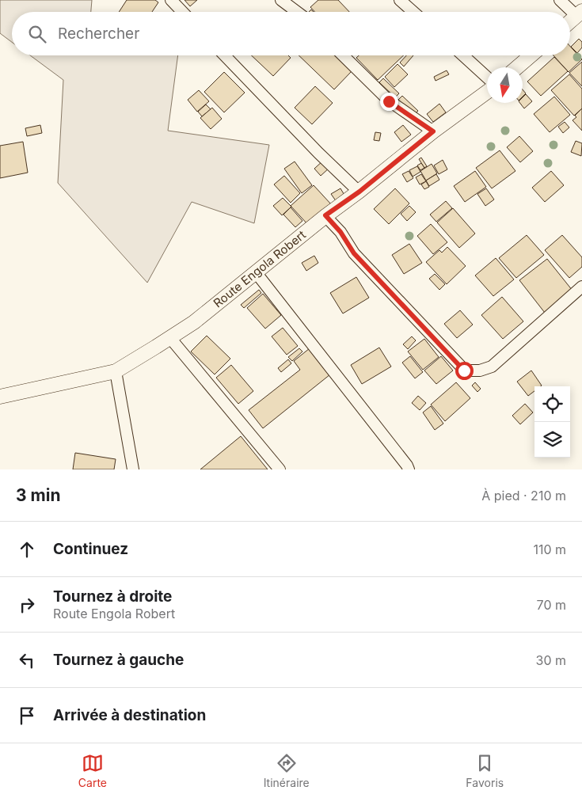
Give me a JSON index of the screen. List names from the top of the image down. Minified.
{"streets":{"street":["Route Engola Robert"]},"north":"bottom","page":{"search":"Rechercher","heading":["3 min","À pied · 210 m"],"list":[["Continuez","110 m"],["Tournez à droite","Route Engola Robert","70 m"],["Tournez à gauche","30 m"],"Arrivée à destination"],"nav":["Carte","Itinéraire","Favoris"]}}
